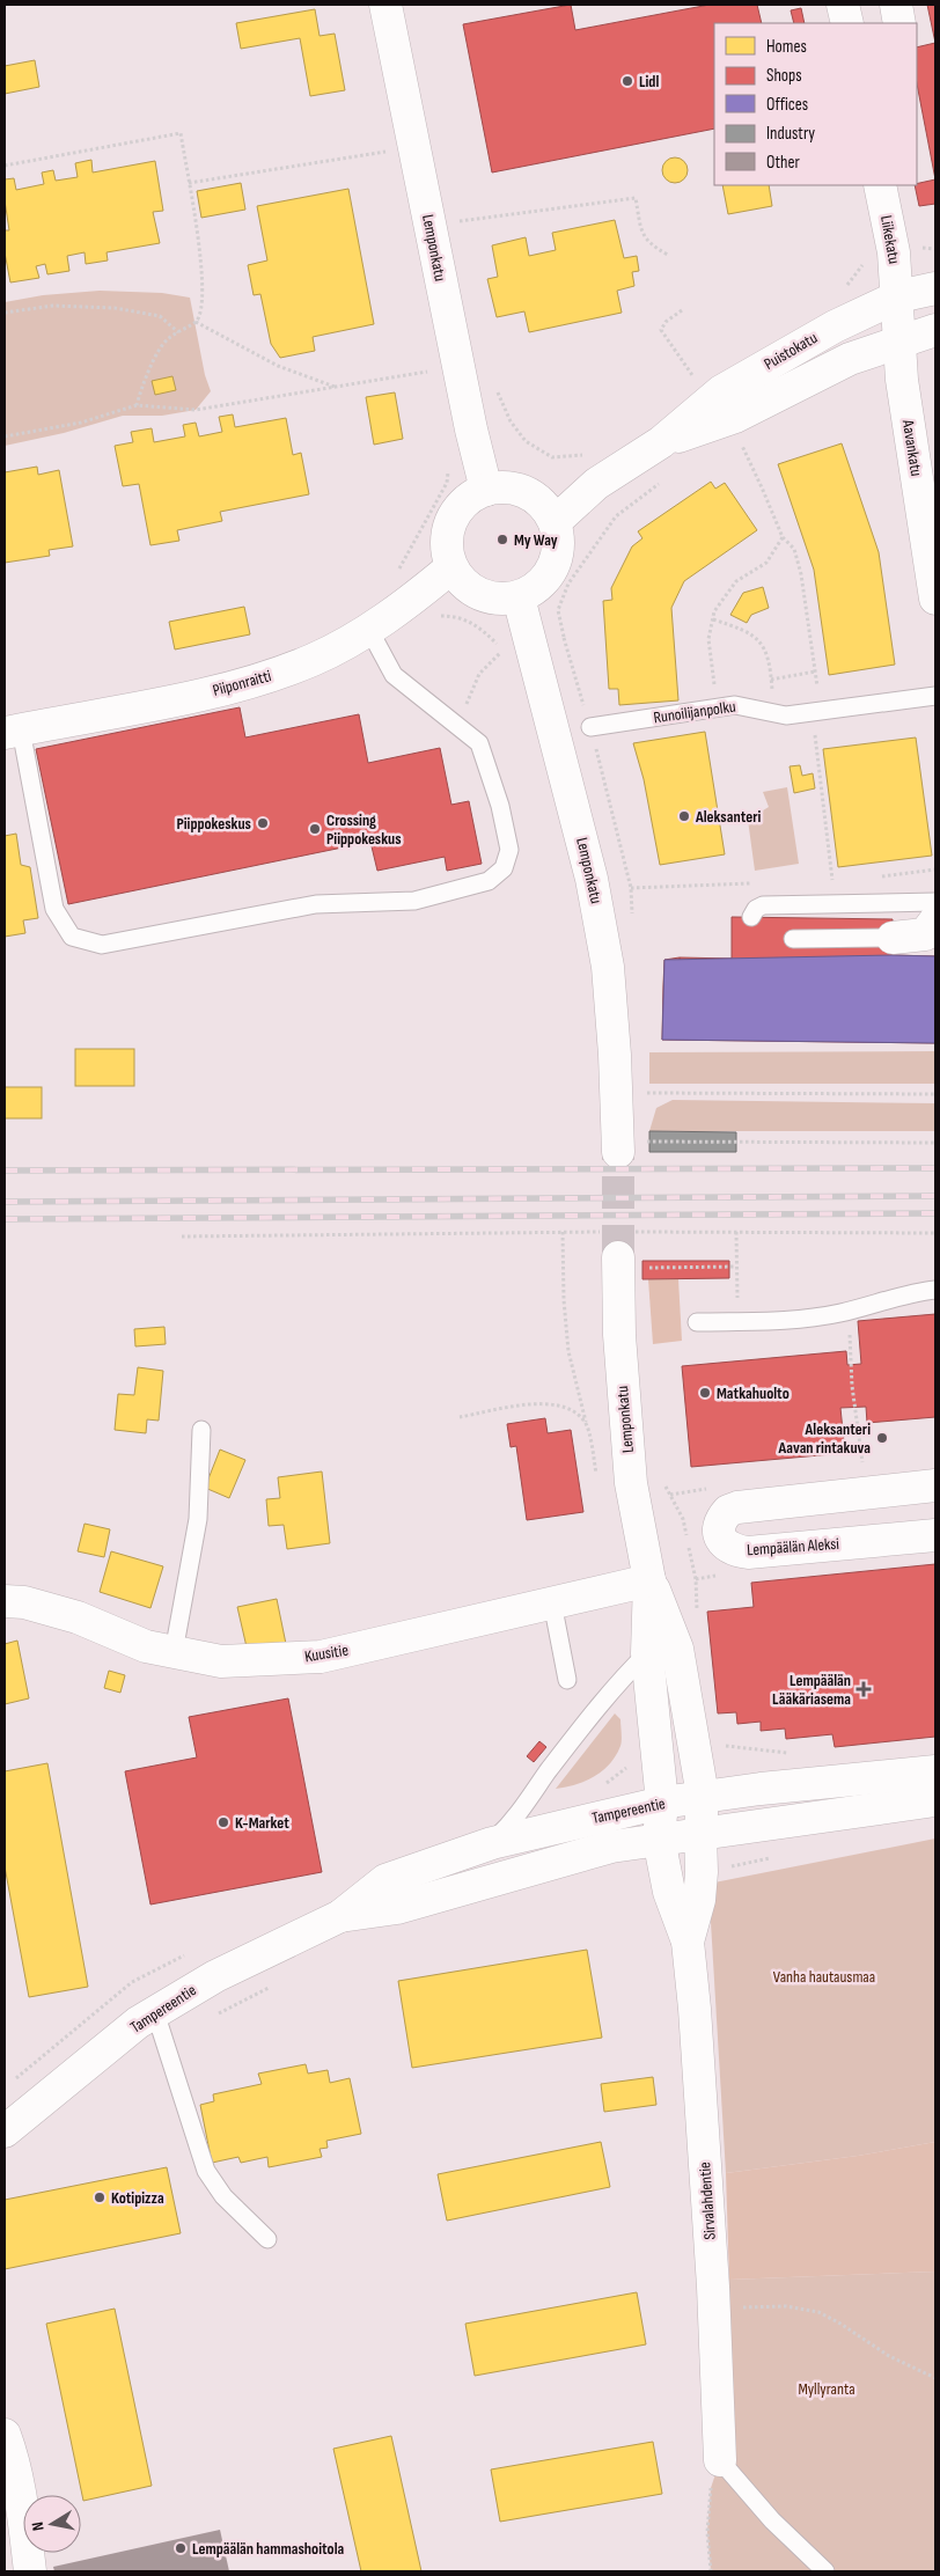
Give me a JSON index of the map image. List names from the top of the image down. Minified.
{"streets":{"street":["Liikekatu","Lemponkatu","Puistokatu","Aavankatu","Piiponraitti","Lempäälän Aleksi","Kuusitie","Tampereentie","Sirvalahdentie"],"lane":["Runoilijanpolku"]},"crossings":[["Liikekatu","Puistokatu"],["Liikekatu","Aavankatu"],["Lemponkatu","Puistokatu"],["Lemponkatu","Piiponraitti"],["Lemponkatu","Kuusitie"],["Lemponkatu","Tampereentie"],["Lemponkatu","Sirvalahdentie"],["Puistokatu","Aavankatu"],["Puistokatu","Piiponraitti"],["Tampereentie","Sirvalahdentie"]],"parks":["Vanha hautausmaa","Myllyranta"],"places":{"other":["Lidl","My Way","Aleksanteri","Piippokeskus","Crossing Piippokeskus","Matkahuolto","Aleksanteri Aavan rintakuva","K-Market","Kotipizza","Lempäälän hammashoitola"],"health":["Lempäälän Lääkäriasema"]},"legend":["Homes","Shops","Offices","Industry","Other"],"north":"left"}
